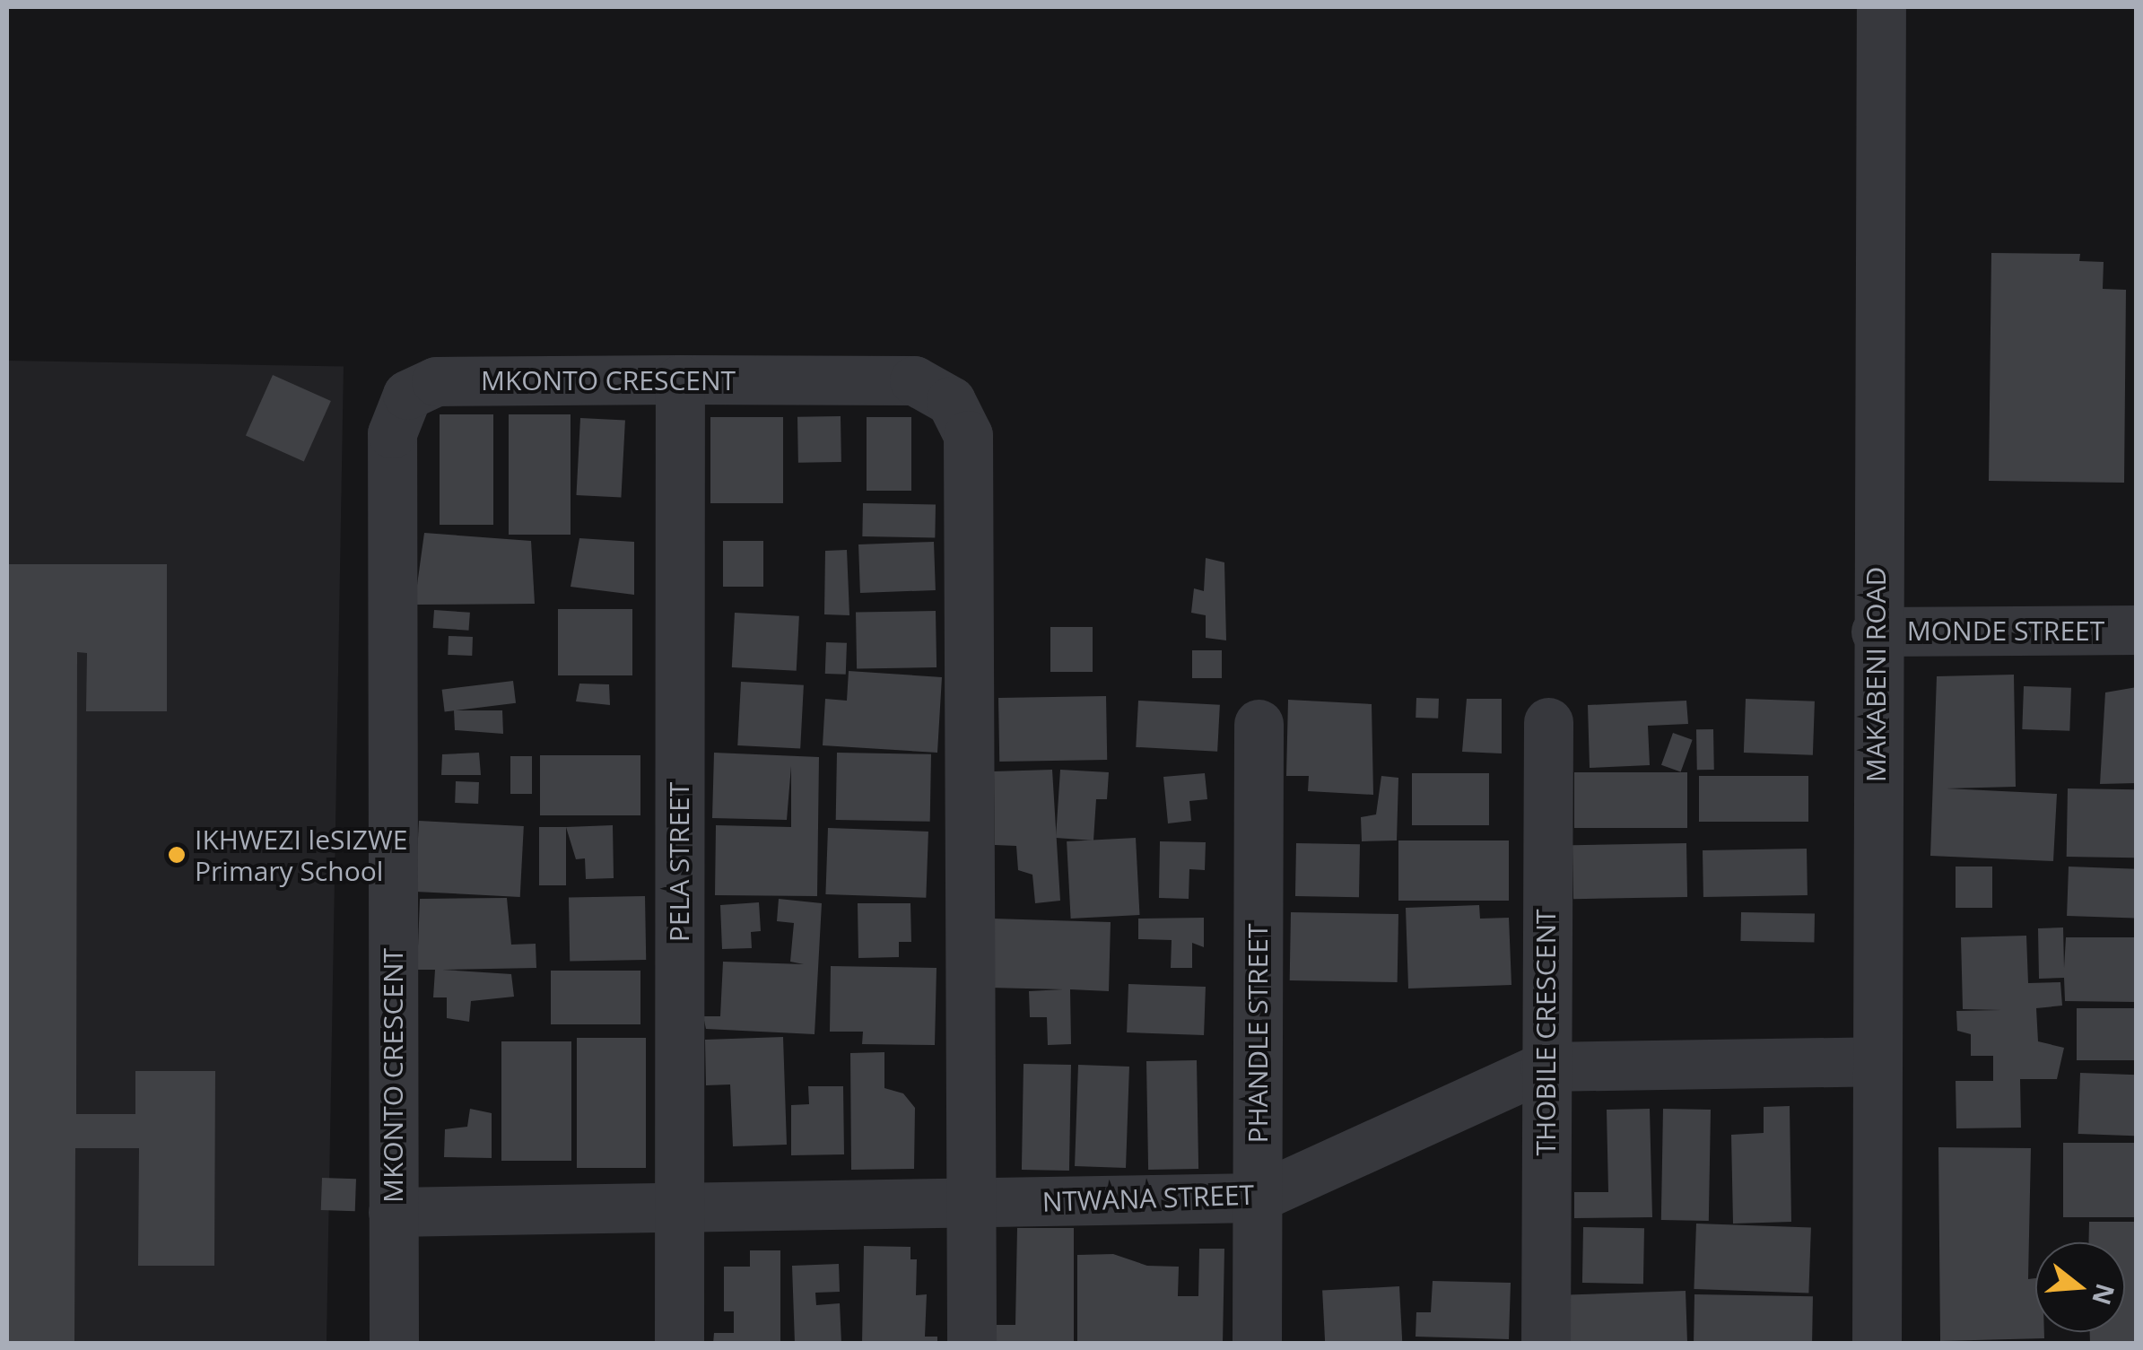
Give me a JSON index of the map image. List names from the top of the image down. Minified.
{"streets":{"street":["MKONTO CRESCENT","MONDE STREET","MAKABENI ROAD","PELA STREET","THOBILE CRESCENT","PHANDLE STREET","NTWANA STREET"]},"crossings":[["MKONTO CRESCENT","PELA STREET"],["MKONTO CRESCENT","NTWANA STREET"],["MONDE STREET","MAKABENI ROAD"],["MAKABENI ROAD","NTWANA STREET"],["PELA STREET","NTWANA STREET"],["THOBILE CRESCENT","NTWANA STREET"],["PHANDLE STREET","NTWANA STREET"]],"places":["IKHWEZI leSIZWE Primary School"],"north":"right"}
